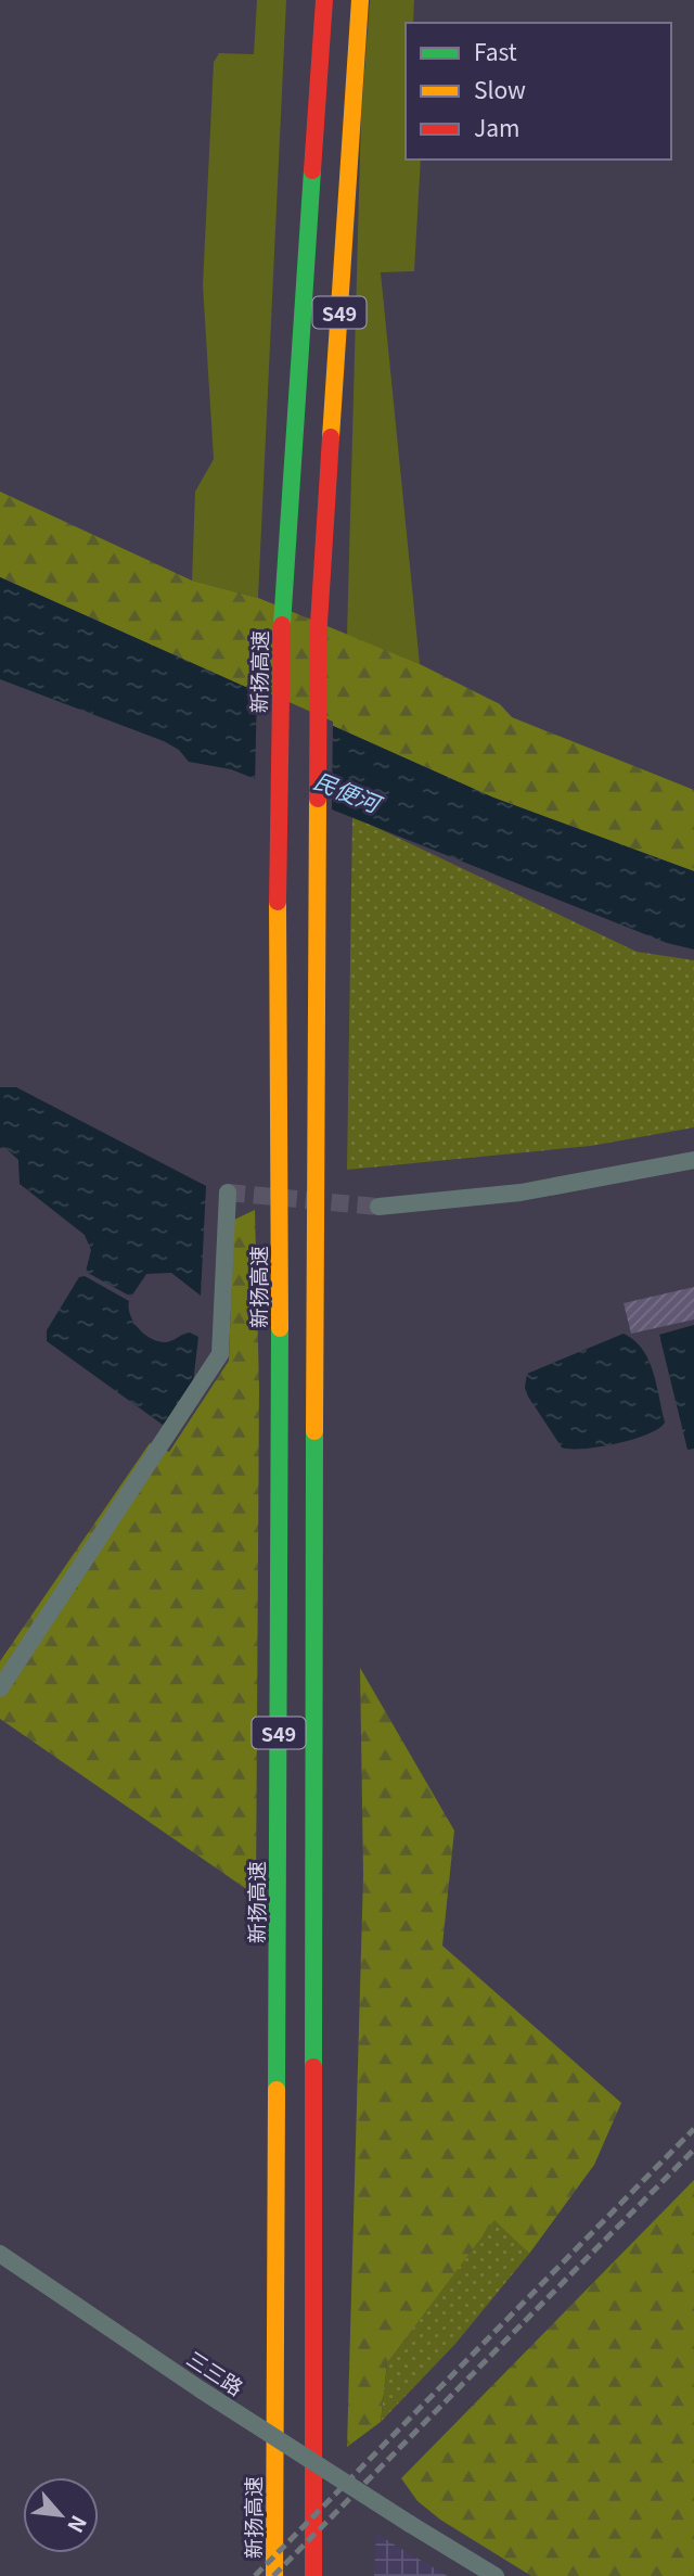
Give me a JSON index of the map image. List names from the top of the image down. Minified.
{"streets":{"highway":["S49","新扬高速"],"street":["三三路"]},"water":["民便河"],"legend":["Fast","Slow","Jam"],"north":"bottom right"}
